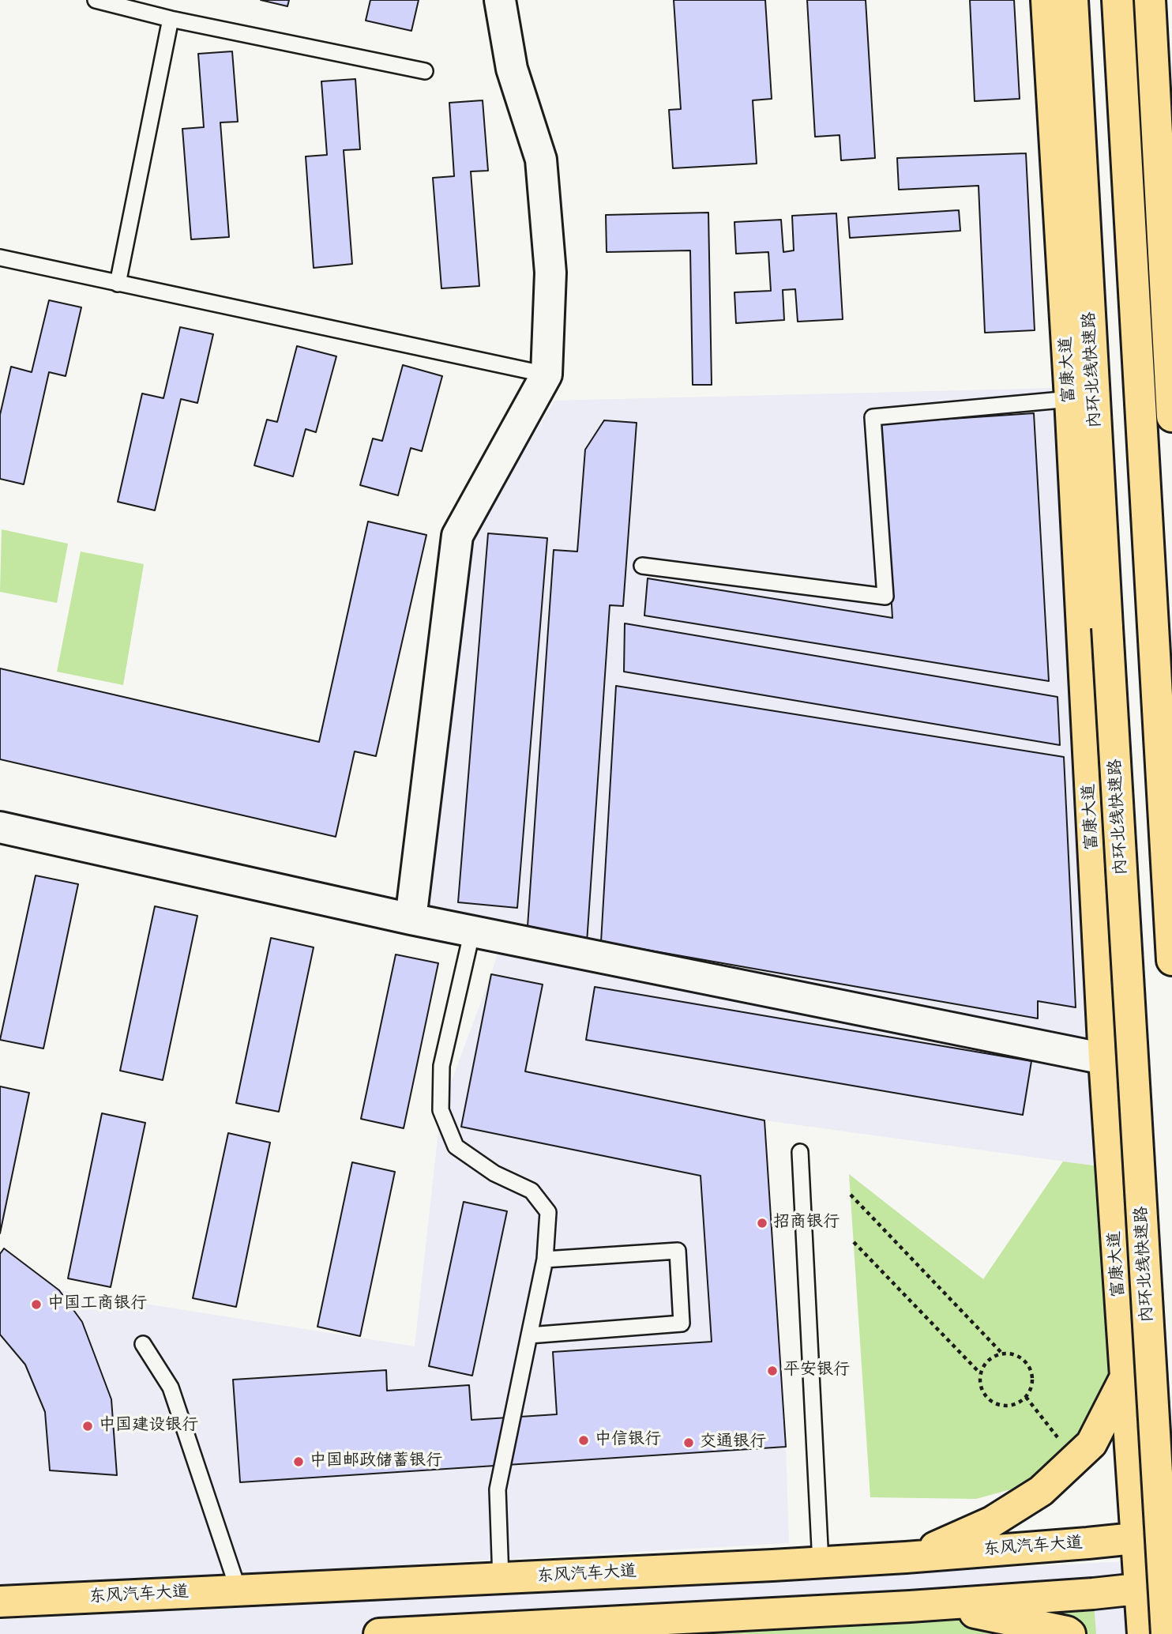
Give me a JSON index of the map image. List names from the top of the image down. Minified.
{"streets":{"main road":["富康大道","内环北线快速路","东风汽车大道"]},"crossings":[["富康大道","东风汽车大道"]],"places":["招商银行","中国工商银行","平安银行","中国建设银行","中信银行","交通银行","中国邮政储蓄银行"]}
